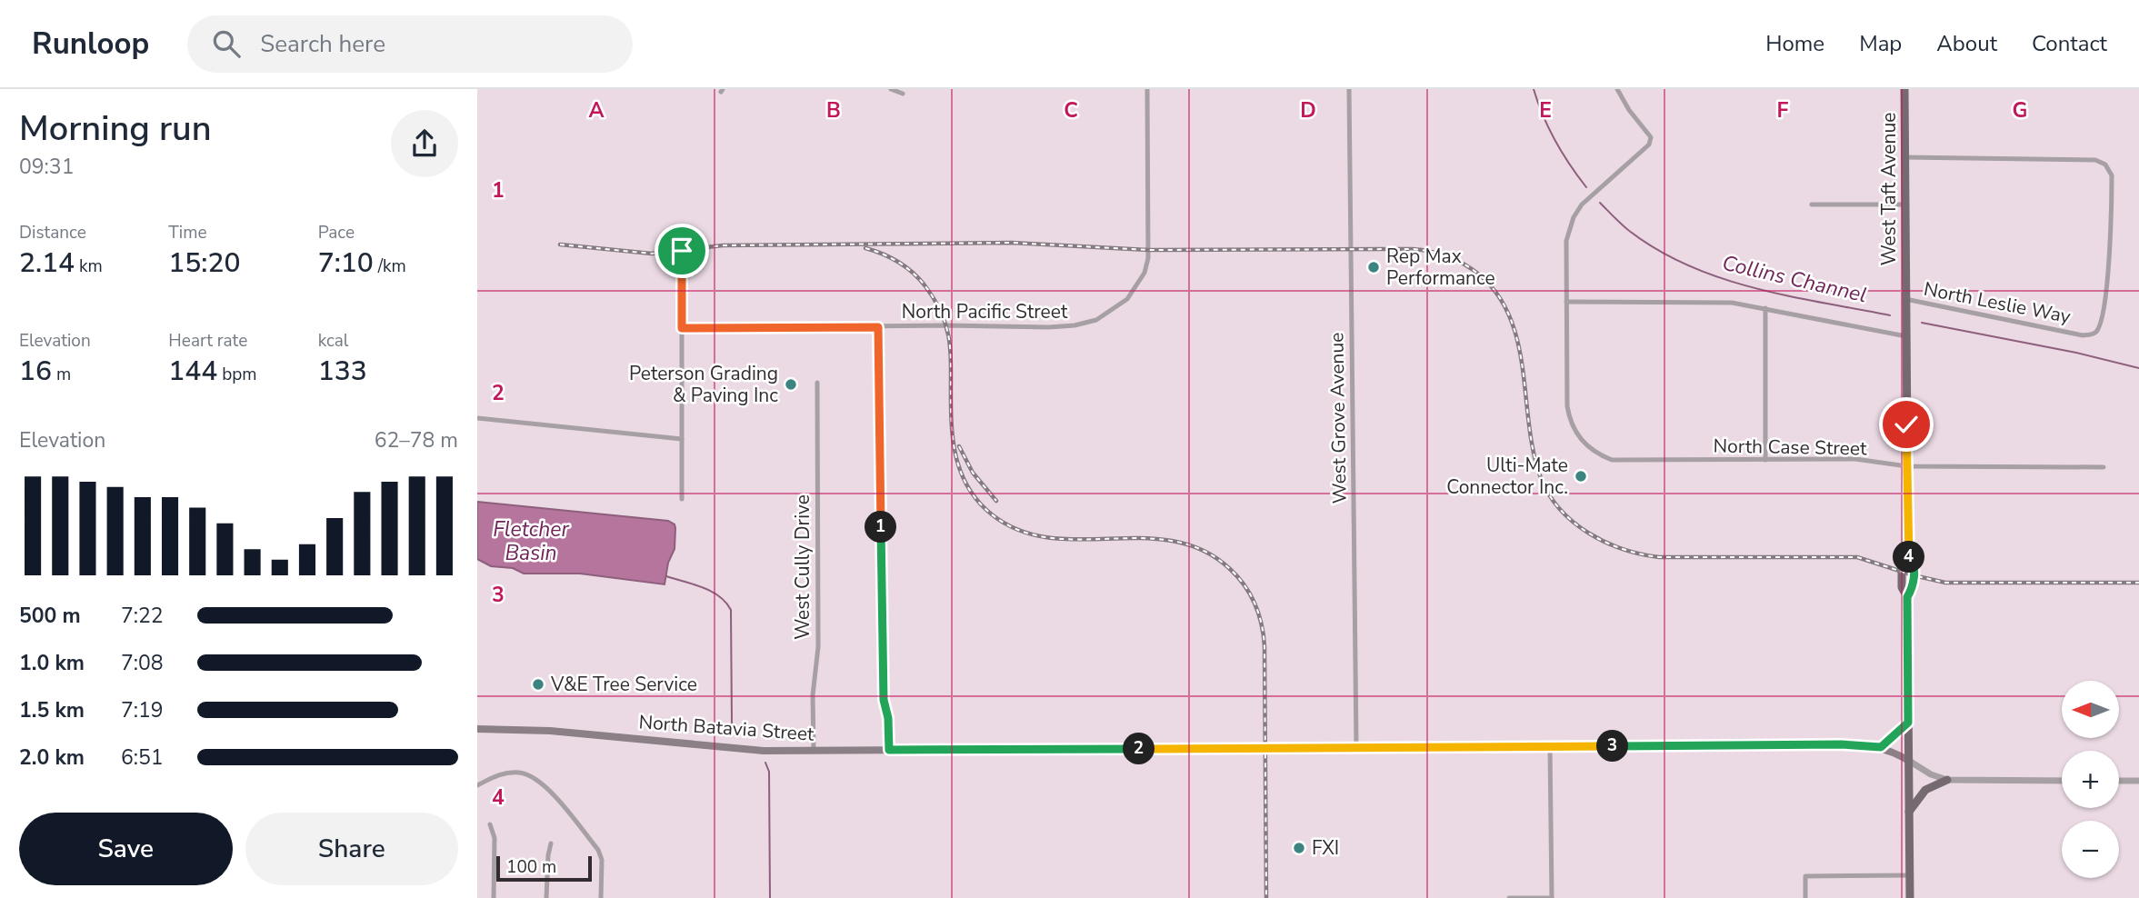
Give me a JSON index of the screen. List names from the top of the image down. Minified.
{"streets":{"main road":["West Taft Avenue","North Batavia Street"],"street":["North Leslie Way","North Pacific Street","West Grove Avenue","North Case Street","West Cully Drive"]},"crossings":[["West Taft Avenue","North Leslie Way"],["West Taft Avenue","North Case Street"],["West Taft Avenue","North Batavia Street"],["West Grove Avenue","North Batavia Street"],["West Cully Drive","North Batavia Street"]],"water":["Collins Channel","Fletcher Basin"],"places":["Rep Max Performance","Peterson Grading & Paving Inc","Ulti-Mate Connector Inc.","V&E Tree Service","FXI"],"scale_bar":"100 m","north":"left","page":{"header":"Runloop","search":"Search here","nav":["Home","Map","About","Contact"],"heading":["Morning run","09:31"],"stats":[["Distance","2.14 km"],["Time","15:20"],["Pace","7:10 /km"],["Elevation","16 m"],["Heart rate","144 bpm"],["kcal","133"]],"chart":["Elevation","62–78 m"],"pins":["1","4","3","2"],"list":[{"name":"500 m","note":"7:22"},{"name":"1.0 km","note":"7:08"},{"name":"1.5 km","note":"7:19"},{"name":"2.0 km","note":"6:51"}],"map_buttons":["+","−"],"buttons":["Save","Share"],"scale":"100 m"},"grid":{"columns":["A","B","C","D","E","F","G"],"rows":["1","2","3","4"]}}
